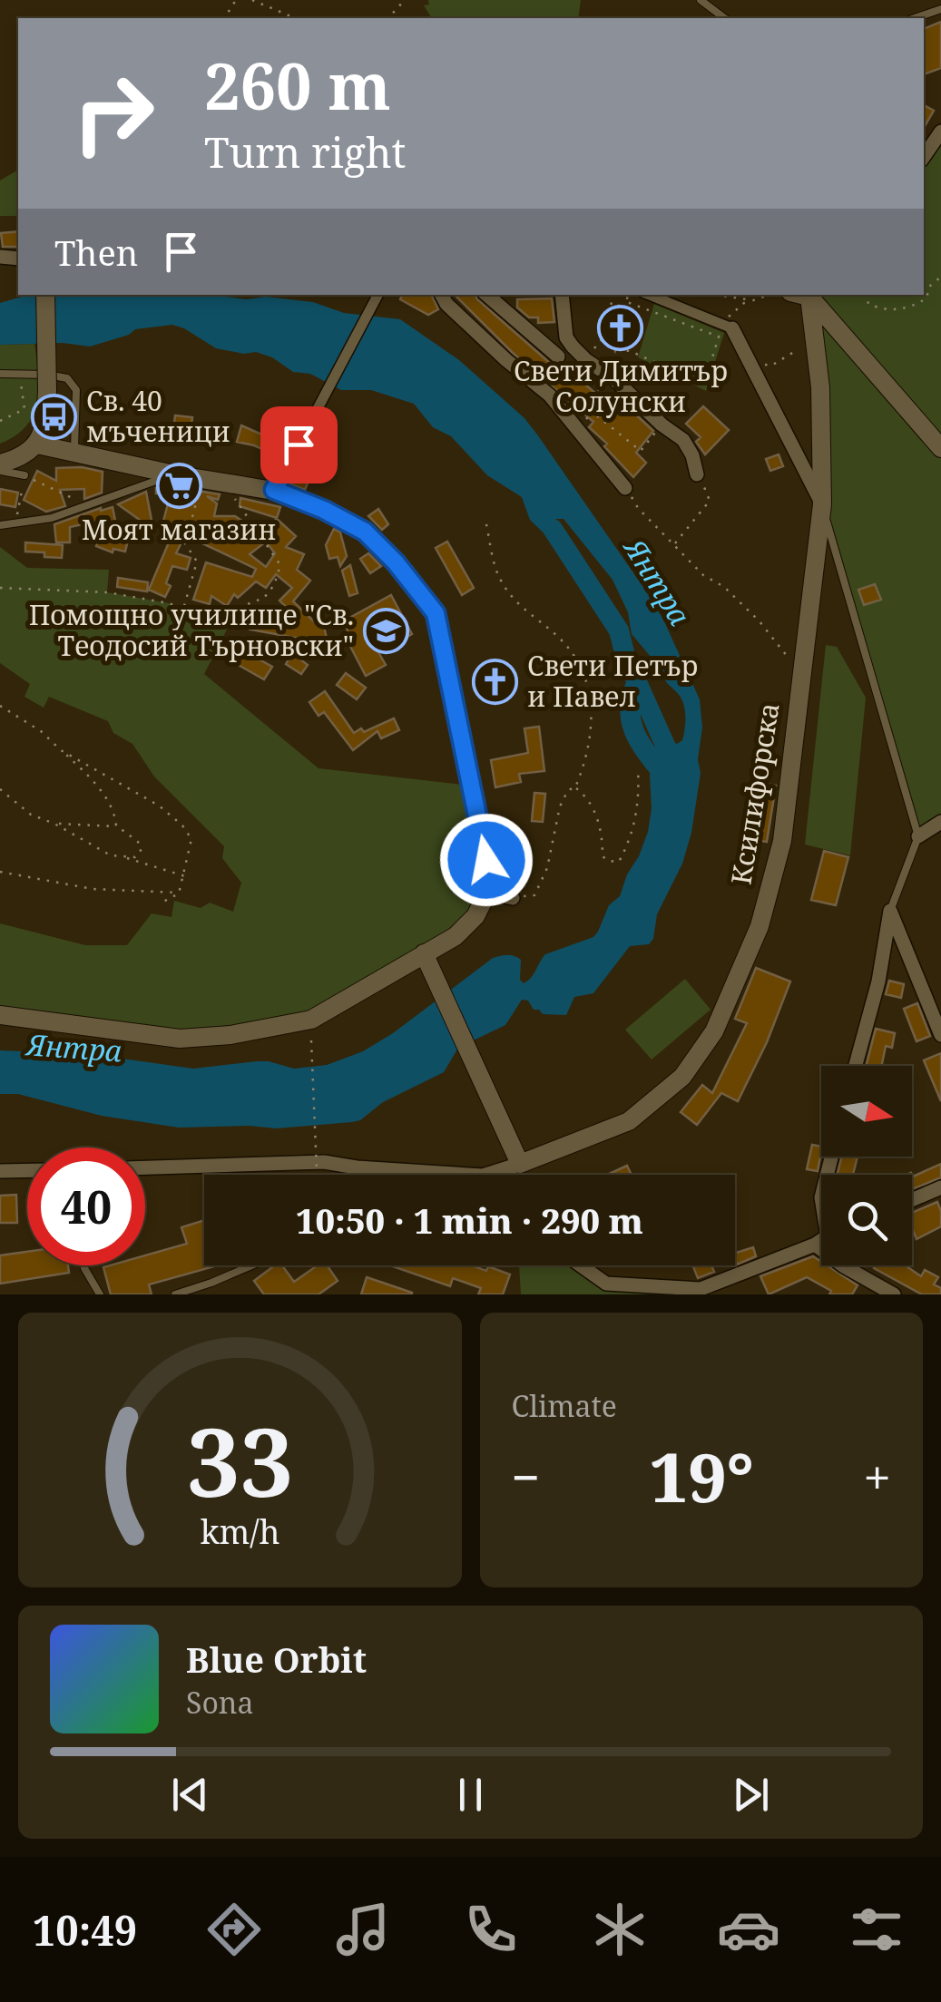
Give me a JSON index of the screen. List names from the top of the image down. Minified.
{"streets":{"street":["Ксилифорска"]},"water":["Янтра"],"places":{"church":["Свети Димитър Солунски","Свети Петър и Павел"],"bus stop":["Св. 40 мъченици"],"supermarket":["Моят магазин"],"school or university":["Помощно училище \"Св. Теодосий Търновски\""]},"north":"right","page":{"turn":["260 m","Turn right"],"then":"Then","limit":"40","trip":"10:50 · 1 min · 290 m","tile":"Climate","heat":["−","19°","+"],"song":["Blue Orbit","Sona"],"tabs":"10:49","gauge":["33","km/h"]}}
